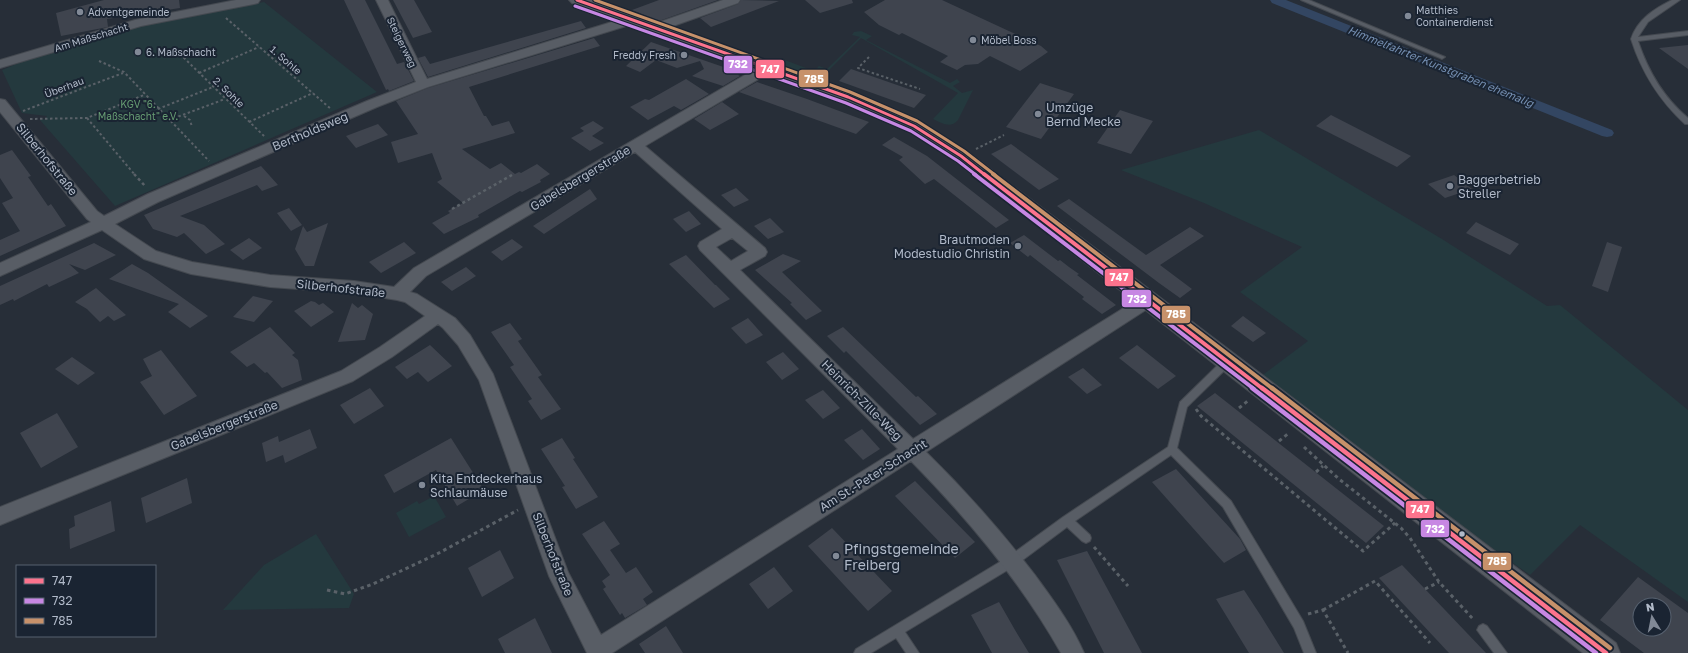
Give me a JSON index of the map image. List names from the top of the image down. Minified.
{"streets":{"street":["Am Maßschacht","Steigerweg","Bertholdsweg","Silberhofstraße","Gabelsbergerstraße","Heinrich-Zille-Weg","Am St.-Peter-Schacht"],"path":["1. Sohle","Überhau","2. Sohle"]},"crossings":[["Steigerweg","Bertholdsweg"],["1. Sohle","Bertholdsweg"],["Überhau","Silberhofstraße"],["Bertholdsweg","Silberhofstraße"],["Silberhofstraße","Gabelsbergerstraße"],["Silberhofstraße","Am St.-Peter-Schacht"],["Heinrich-Zille-Weg","Am St.-Peter-Schacht"]],"water":["Himmelfahrter Kunstgraben ehemalig"],"parks":["KGV \"6. Maßschacht\" e.V."],"places":["Adventgemeinde","Matthies Containerdienst","Möbel Boss","6. Maßschacht","Freddy Fresh","Umzüge Bernd Mecke","Baggerbetrieb Streller","Brautmoden Modestudio Christin","Kita Entdeckerhaus Schlaumäuse","Pfingstgemeinde Freiberg"],"lines":["transit line 747","transit line 785","transit line 732"],"legend":["747","732","785"],"north":"top"}
